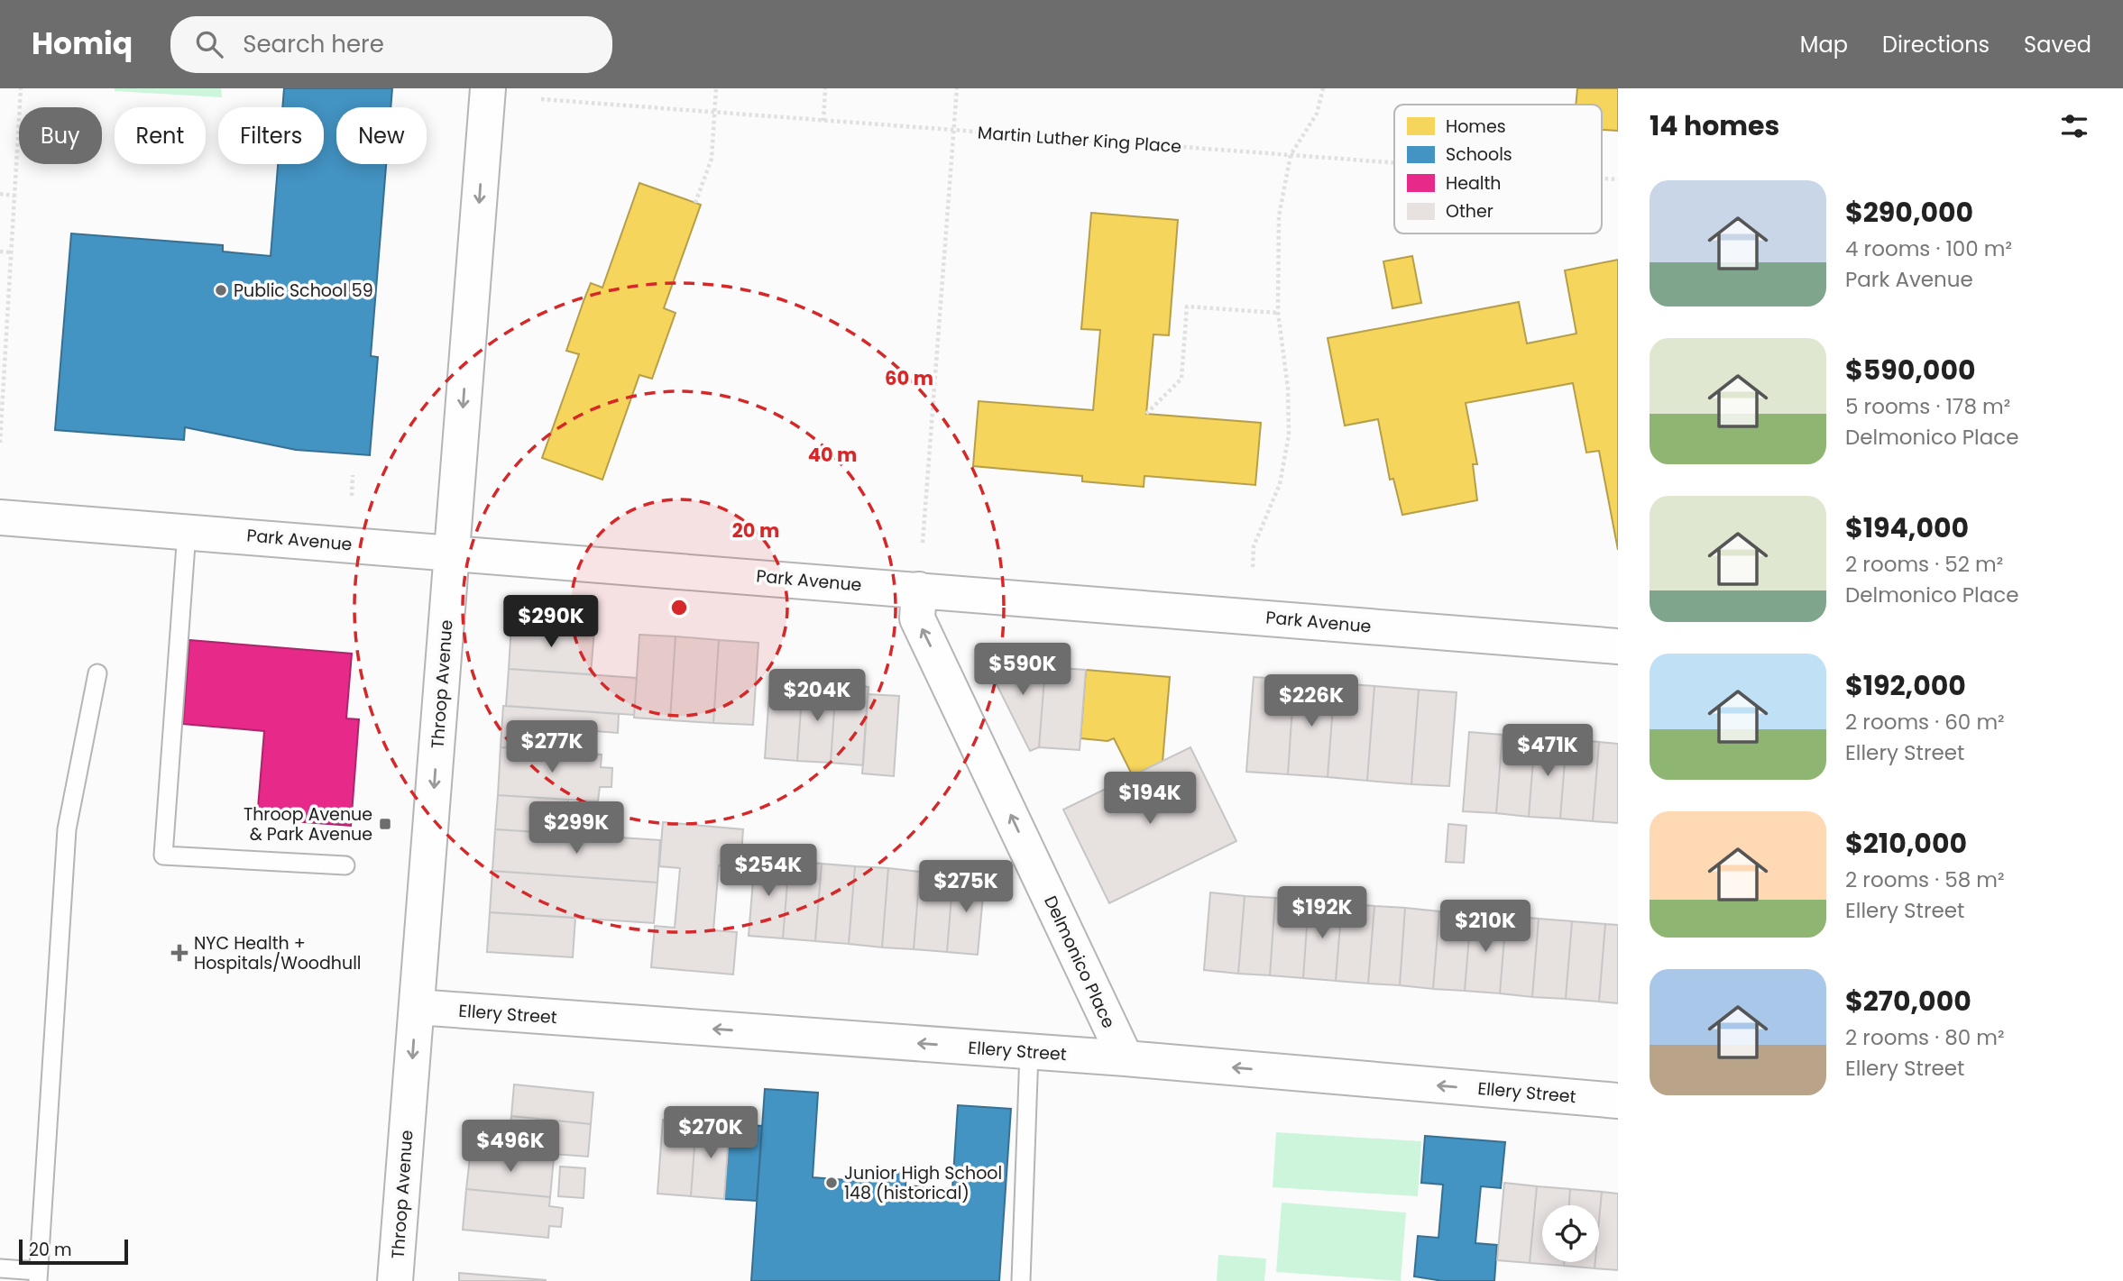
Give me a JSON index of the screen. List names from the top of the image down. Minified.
{"streets":{"street":["Park Avenue","Throop Avenue","Delmonico Place","Ellery Street"],"path":["Martin Luther King Place"]},"crossings":[["Park Avenue","Throop Avenue"],["Park Avenue","Delmonico Place"],["Throop Avenue","Ellery Street"],["Delmonico Place","Ellery Street"]],"one_way":["Throop Avenue","Delmonico Place","Ellery Street"],"places":{"other":["Public School 59","Junior High School 148 (historical)"],"transit":["Throop Avenue & Park Avenue"],"health":["NYC Health + Hospitals/Woodhull"]},"legend":["Homes","Schools","Health","Other"],"scale_bar":"20 m","page":{"header":"Homiq","search":"Search here","nav":["Map","Directions","Saved"],"heading":"14 homes","chip":["Buy","Rent","Filters","New"],"list":[{"name":"$290,000","note":"4 rooms · 100 m² · Park Avenue"},{"name":"$590,000","note":"5 rooms · 178 m² · Delmonico Place"},{"name":"$194,000","note":"2 rooms · 52 m² · Delmonico Place"},{"name":"$192,000","note":"2 rooms · 60 m² · Ellery Street"},{"name":"$210,000","note":"2 rooms · 58 m² · Ellery Street"},{"name":"$270,000","note":"2 rooms · 80 m² · Ellery Street"}],"price":["$290K","$590K","$204K","$226K","$277K","$471K","$194K","$299K","$254K","$275K","$192K","$210K","$270K","$496K"],"scale":"20 m"},"rings":["60 m","40 m","20 m"]}
